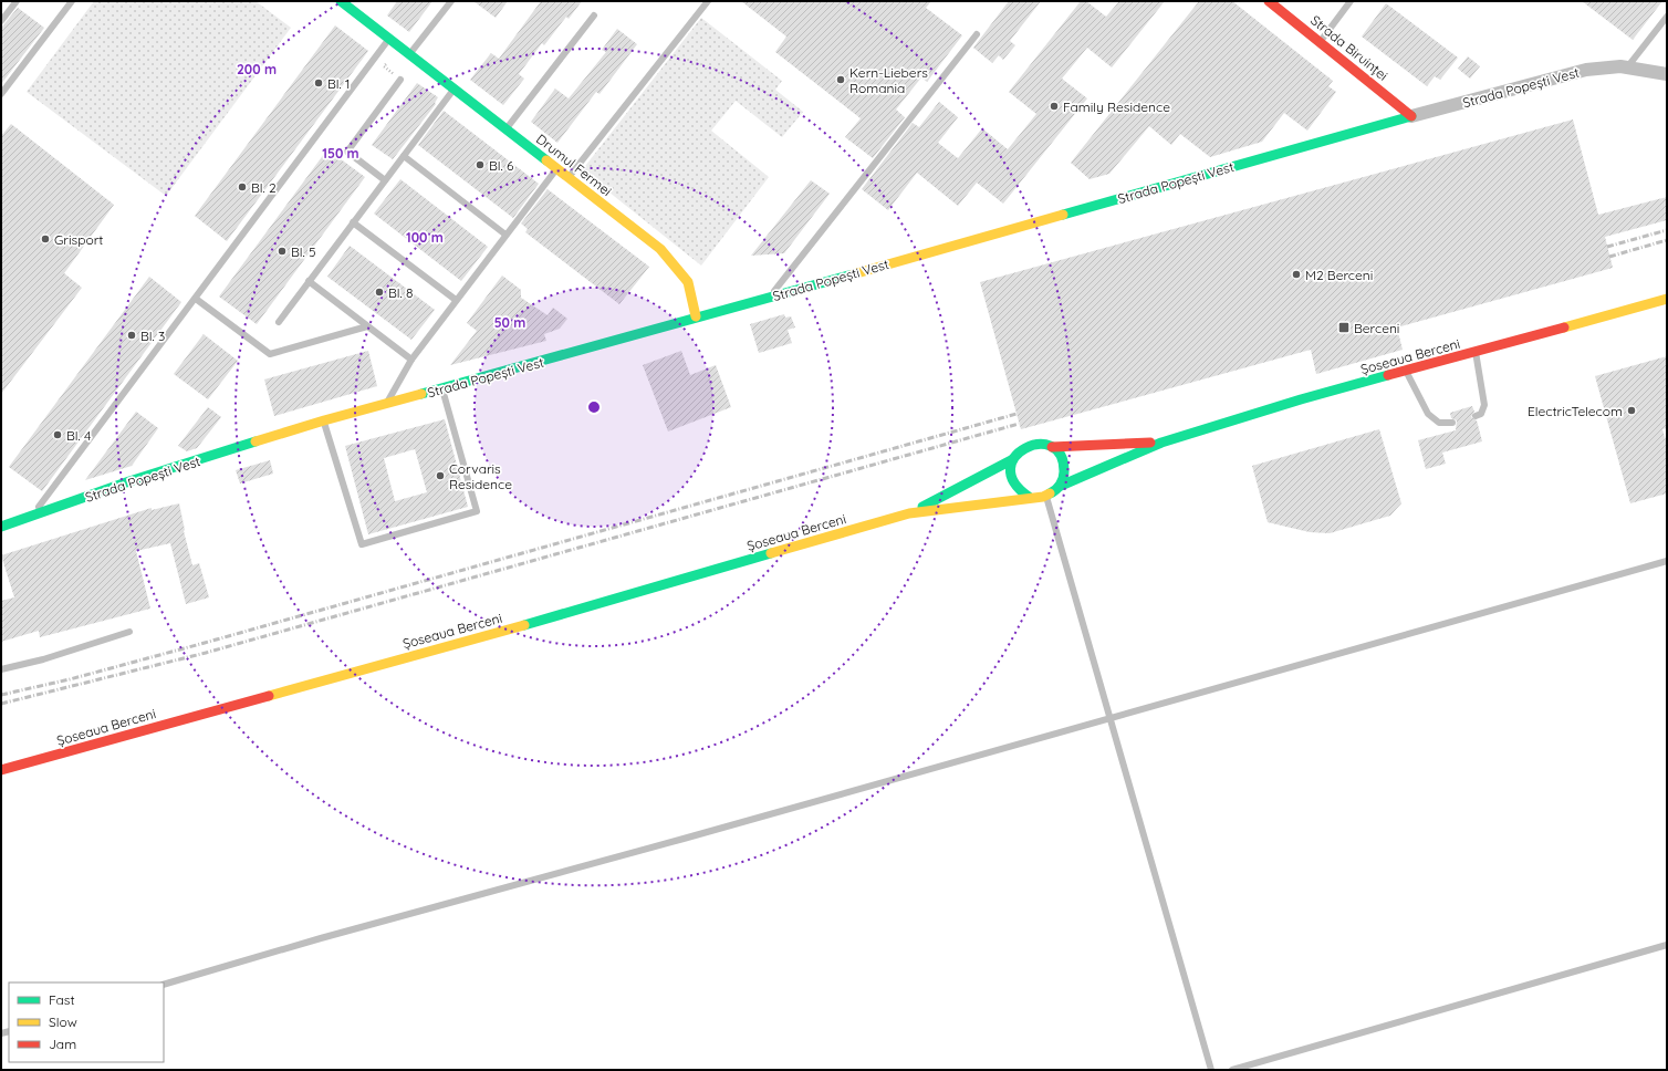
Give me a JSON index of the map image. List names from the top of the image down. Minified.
{"streets":{"street":["Strada Biruinței","Strada Popești Vest","Drumul Fermei","Șoseaua Berceni"]},"crossings":[["Strada Biruinței","Strada Popești Vest"],["Strada Popești Vest","Drumul Fermei"]],"places":{"other":["Kern-Liebers Romania","Bl. 1","Family Residence","Bl. 6","Bl. 2","Grisport","Bl. 5","M2 Berceni","Bl. 8","Bl. 3","ElectricTelecom","Bl. 4","Corvaris Residence"],"transit":["Berceni"]},"legend":["Fast","Slow","Jam"],"rings":["200 m","150 m","100 m","50 m"]}
